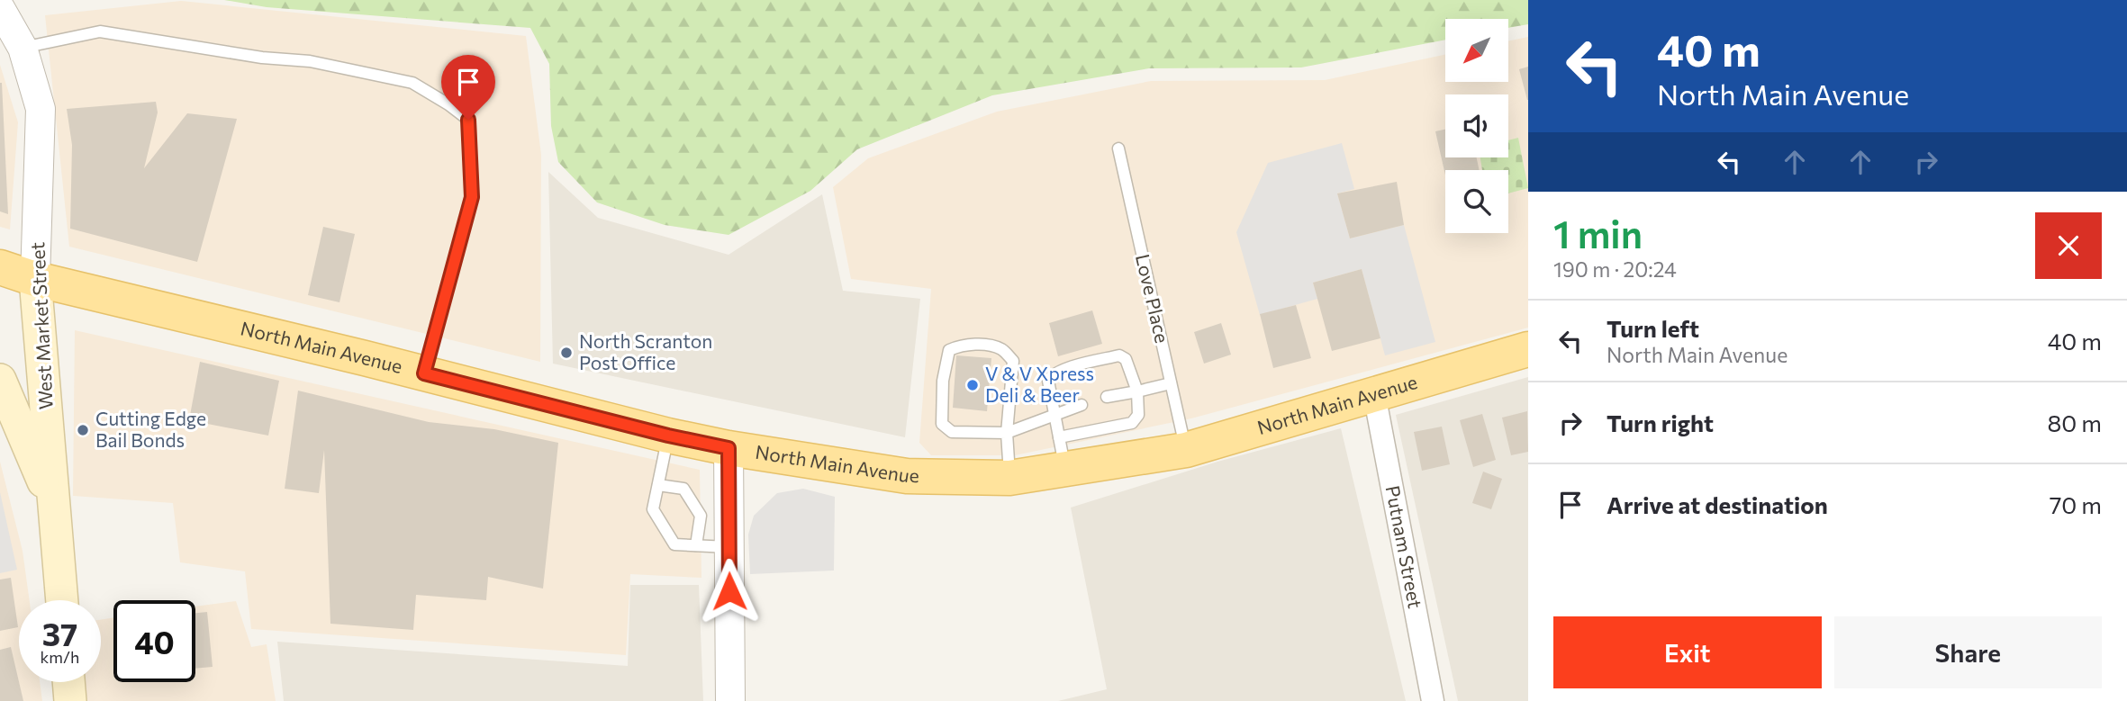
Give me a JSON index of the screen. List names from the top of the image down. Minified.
{"streets":{"main road":["West Market Street","North Main Avenue"],"street":["Putnam Street"],"lane":["Love Place"]},"crossings":[["Love Place","North Main Avenue"],["West Market Street","North Main Avenue"],["North Main Avenue","Putnam Street"]],"places":["North Scranton Post Office","V & V Xpress Deli & Beer","Cutting Edge Bail Bonds"],"north":"bottom left","page":{"turn":["40 m","North Main Avenue"],"heading":["1 min","190 m · 20:24"],"list":[{"name":"Turn left","note":"North Main Avenue","value":"40 m"},{"name":"Turn right","value":"80 m"},{"name":"Arrive at destination","value":"70 m"}],"speed":"37 km/h","limit":"40","buttons":["Exit","Share"]}}
